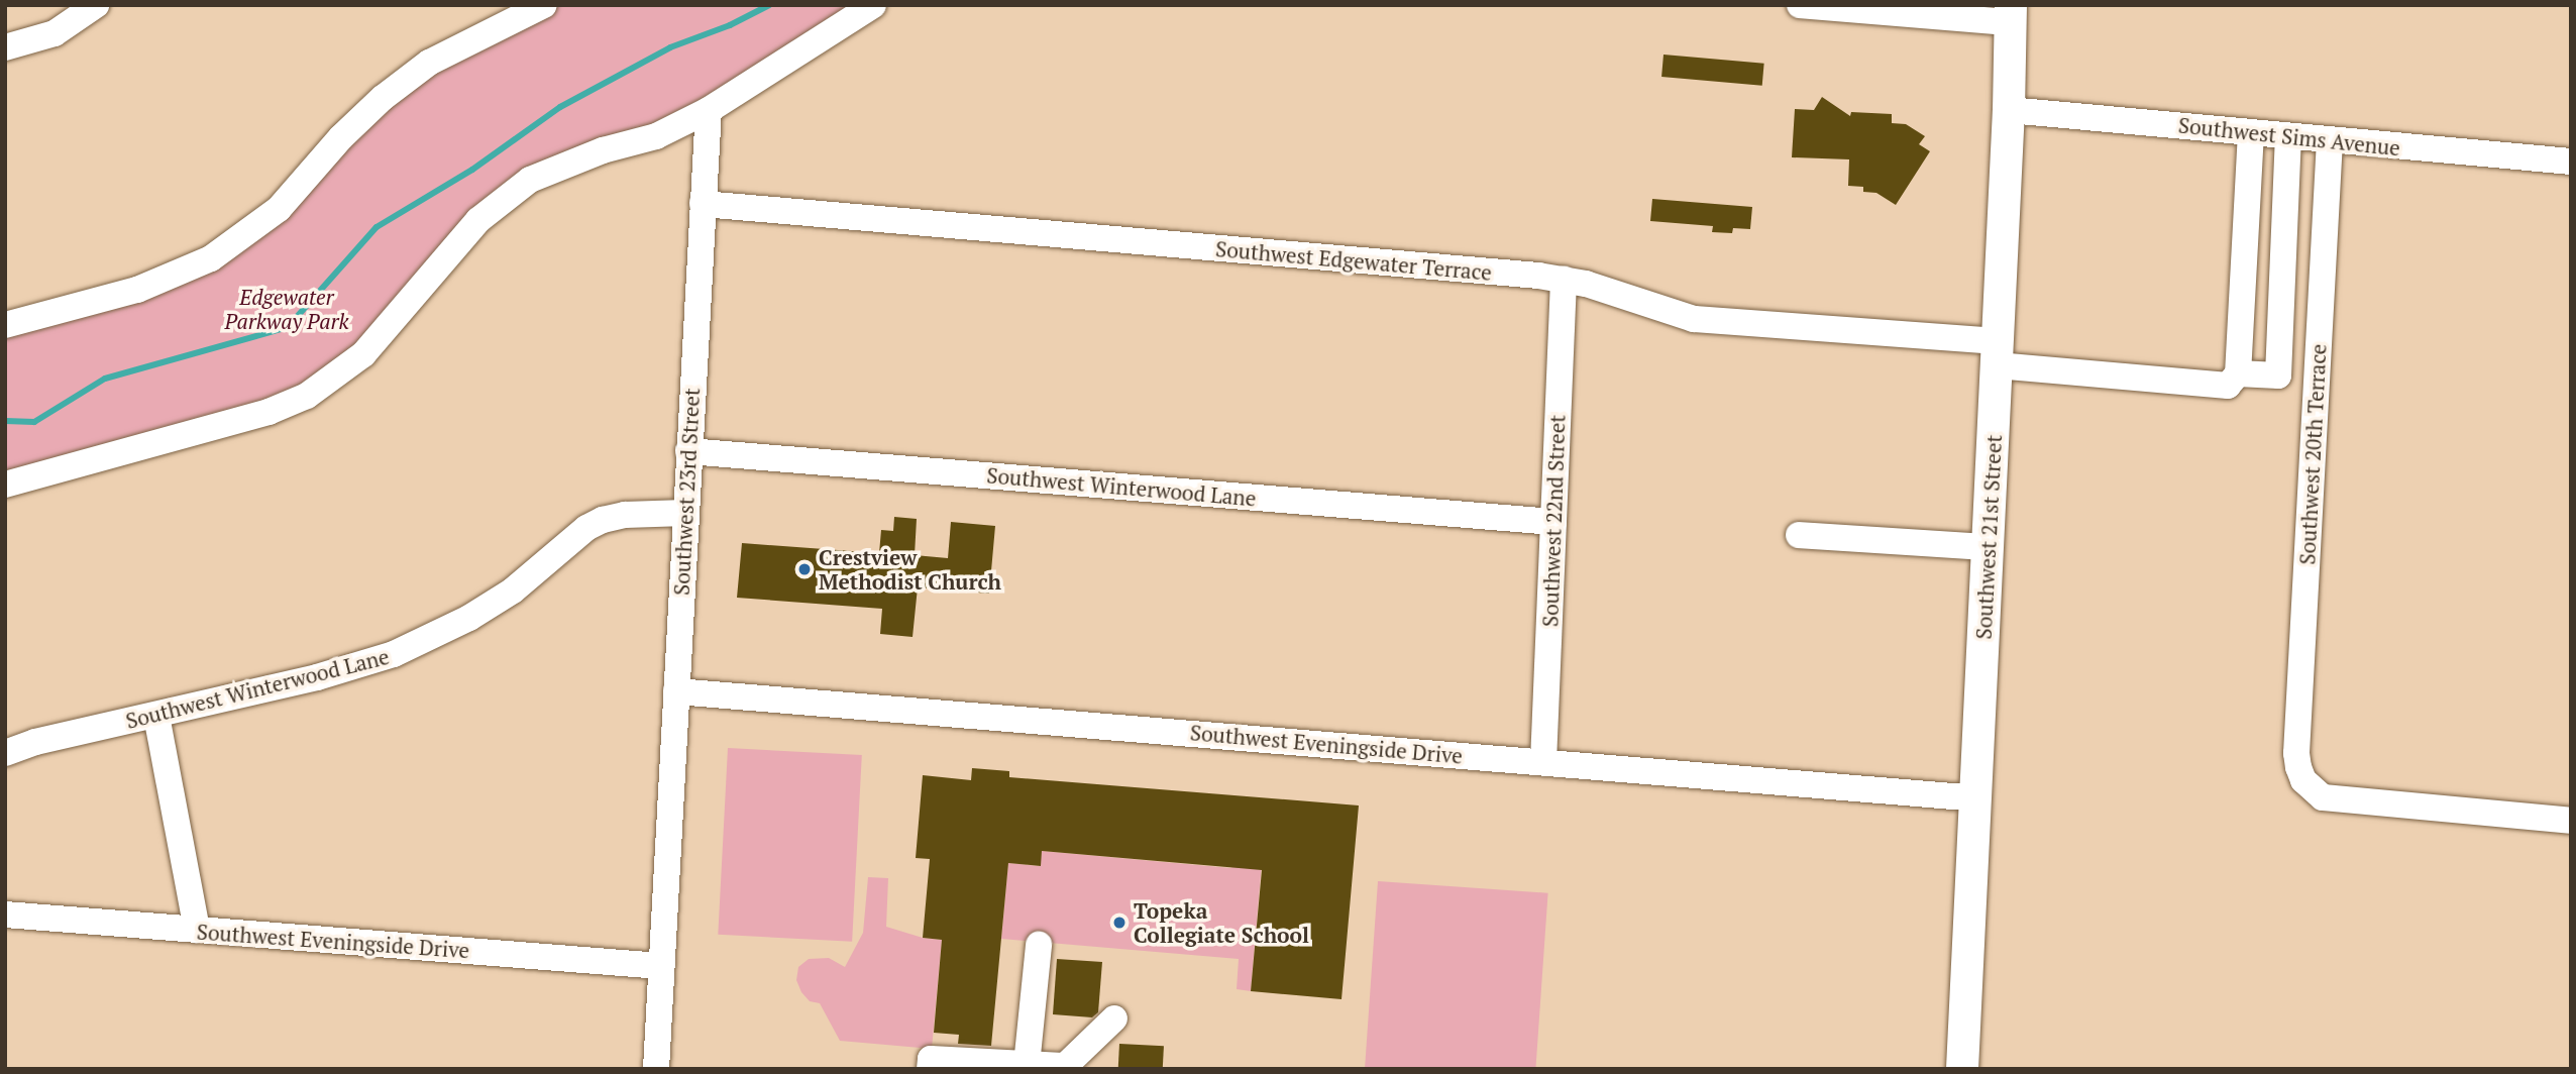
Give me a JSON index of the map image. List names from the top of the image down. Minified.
{"streets":{"main road":["Southwest 21st Street"],"street":["Southwest Sims Avenue","Southwest Edgewater Terrace","Southwest 20th Terrace","Southwest Winterwood Lane","Southwest 23rd Street","Southwest 22nd Street","Southwest Eveningside Drive"]},"crossings":[["Southwest Sims Avenue","Southwest 20th Terrace"],["Southwest Sims Avenue","Southwest 21st Street"],["Southwest Edgewater Terrace","Southwest 23rd Street"],["Southwest Edgewater Terrace","Southwest 22nd Street"],["Southwest Edgewater Terrace","Southwest 21st Street"],["Southwest Winterwood Lane","Southwest 23rd Street"],["Southwest Winterwood Lane","Southwest 22nd Street"],["Southwest 23rd Street","Southwest Eveningside Drive"],["Southwest 22nd Street","Southwest Eveningside Drive"],["Southwest 21st Street","Southwest Eveningside Drive"]],"parks":["Edgewater Parkway Park"],"places":["Crestview Methodist Church","Topeka Collegiate School"]}
